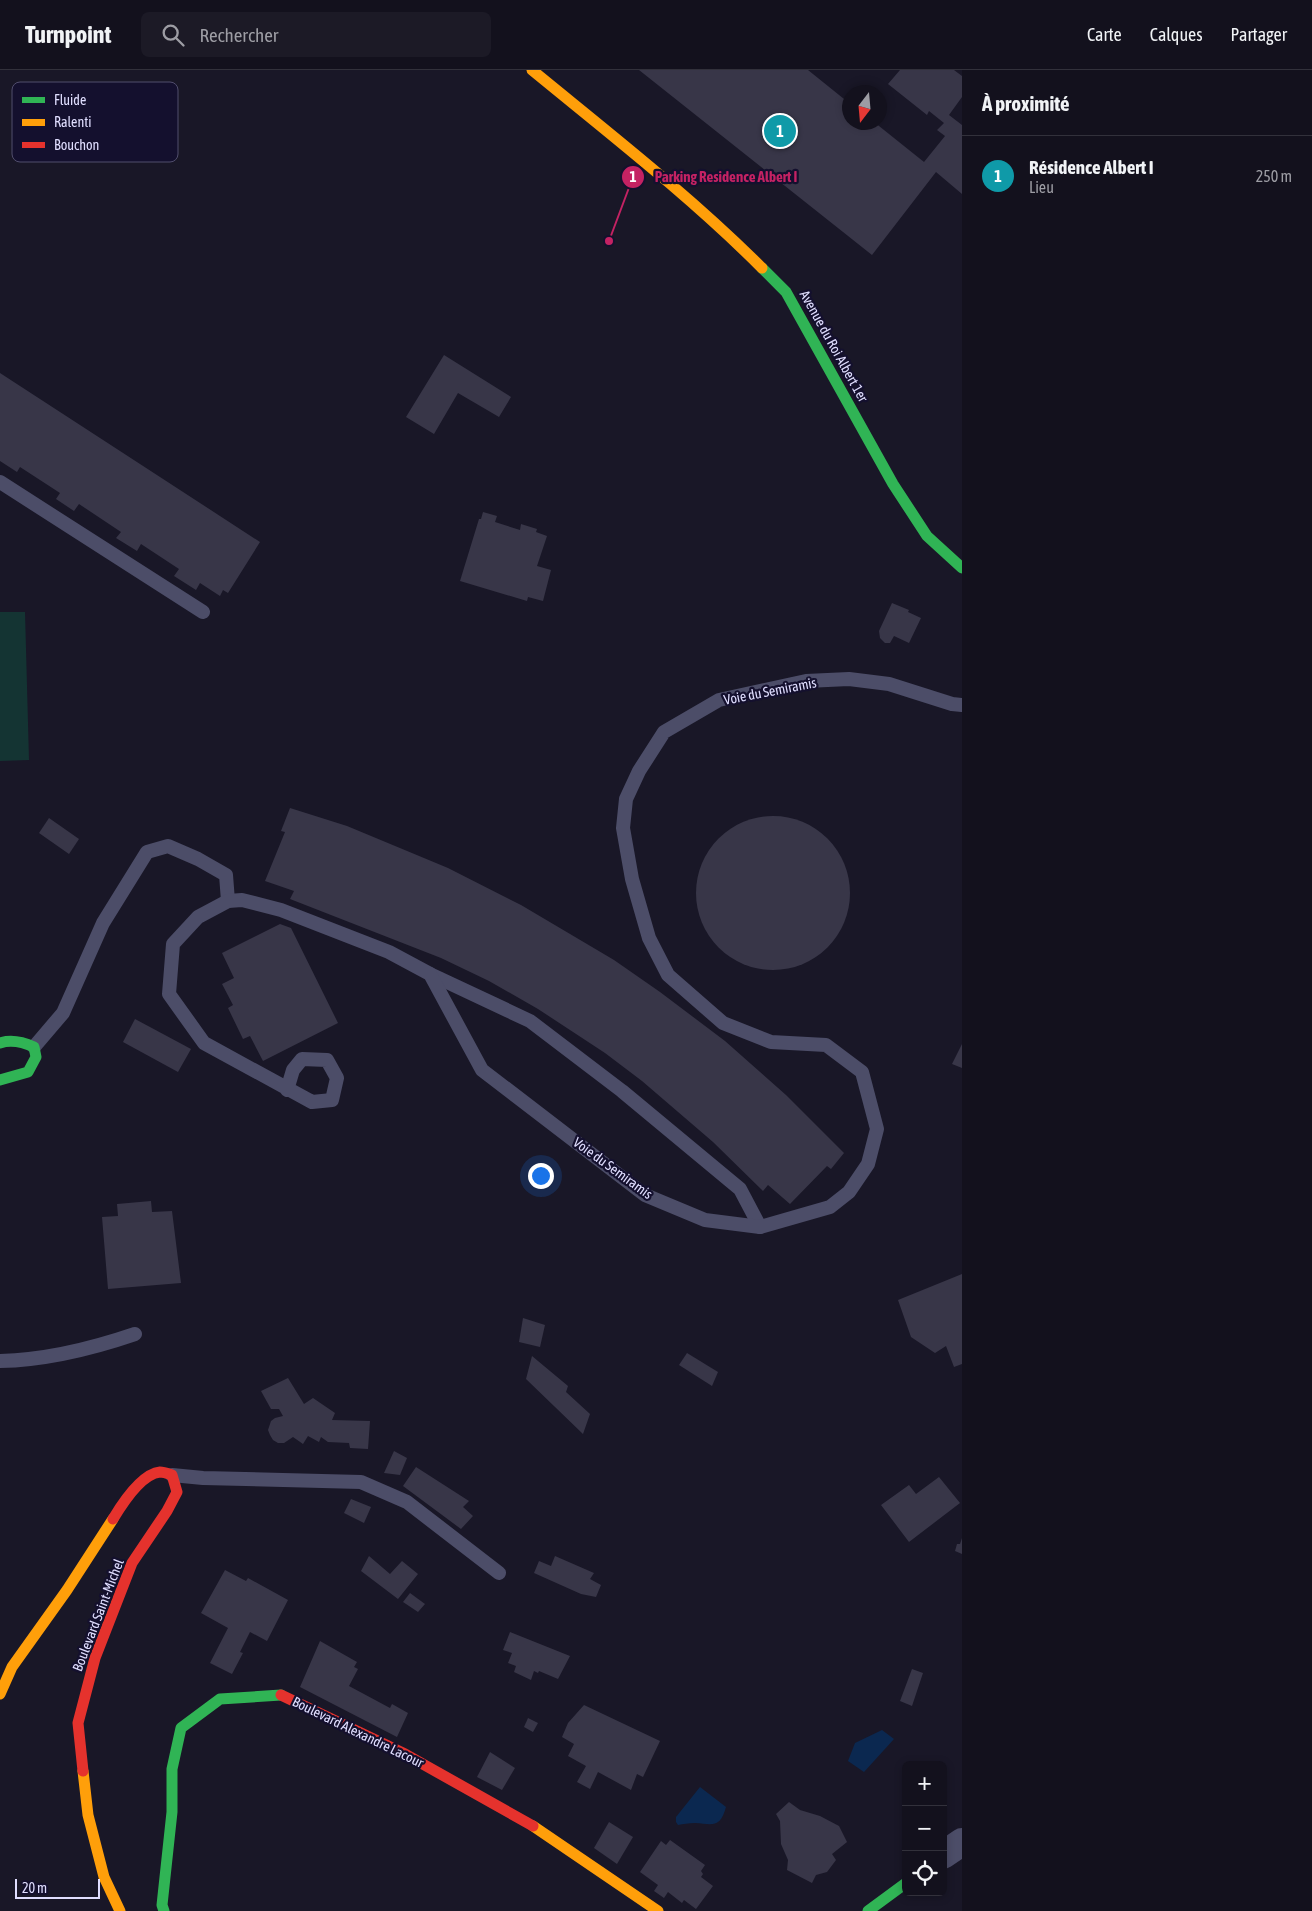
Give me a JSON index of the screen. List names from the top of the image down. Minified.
{"streets":{"street":["Avenue du Roi Albert 1er","Boulevard Saint-Michel","Boulevard Alexandre Lacour"],"lane":["Voie du Semiramis"]},"places":["Parking Residence Albert I"],"legend":["Fluide","Ralenti","Bouchon"],"scale_bar":"20 m","north":"bottom","page":{"header":"Turnpoint","search":"Rechercher","nav":["Carte","Calques","Partager"],"heading":"À proximité","pins":"1","list":[{"mark":"1","name":"Résidence Albert I","note":"Lieu","value":"250 m"}],"map_buttons":["+","−"],"scale":"20 m"}}
